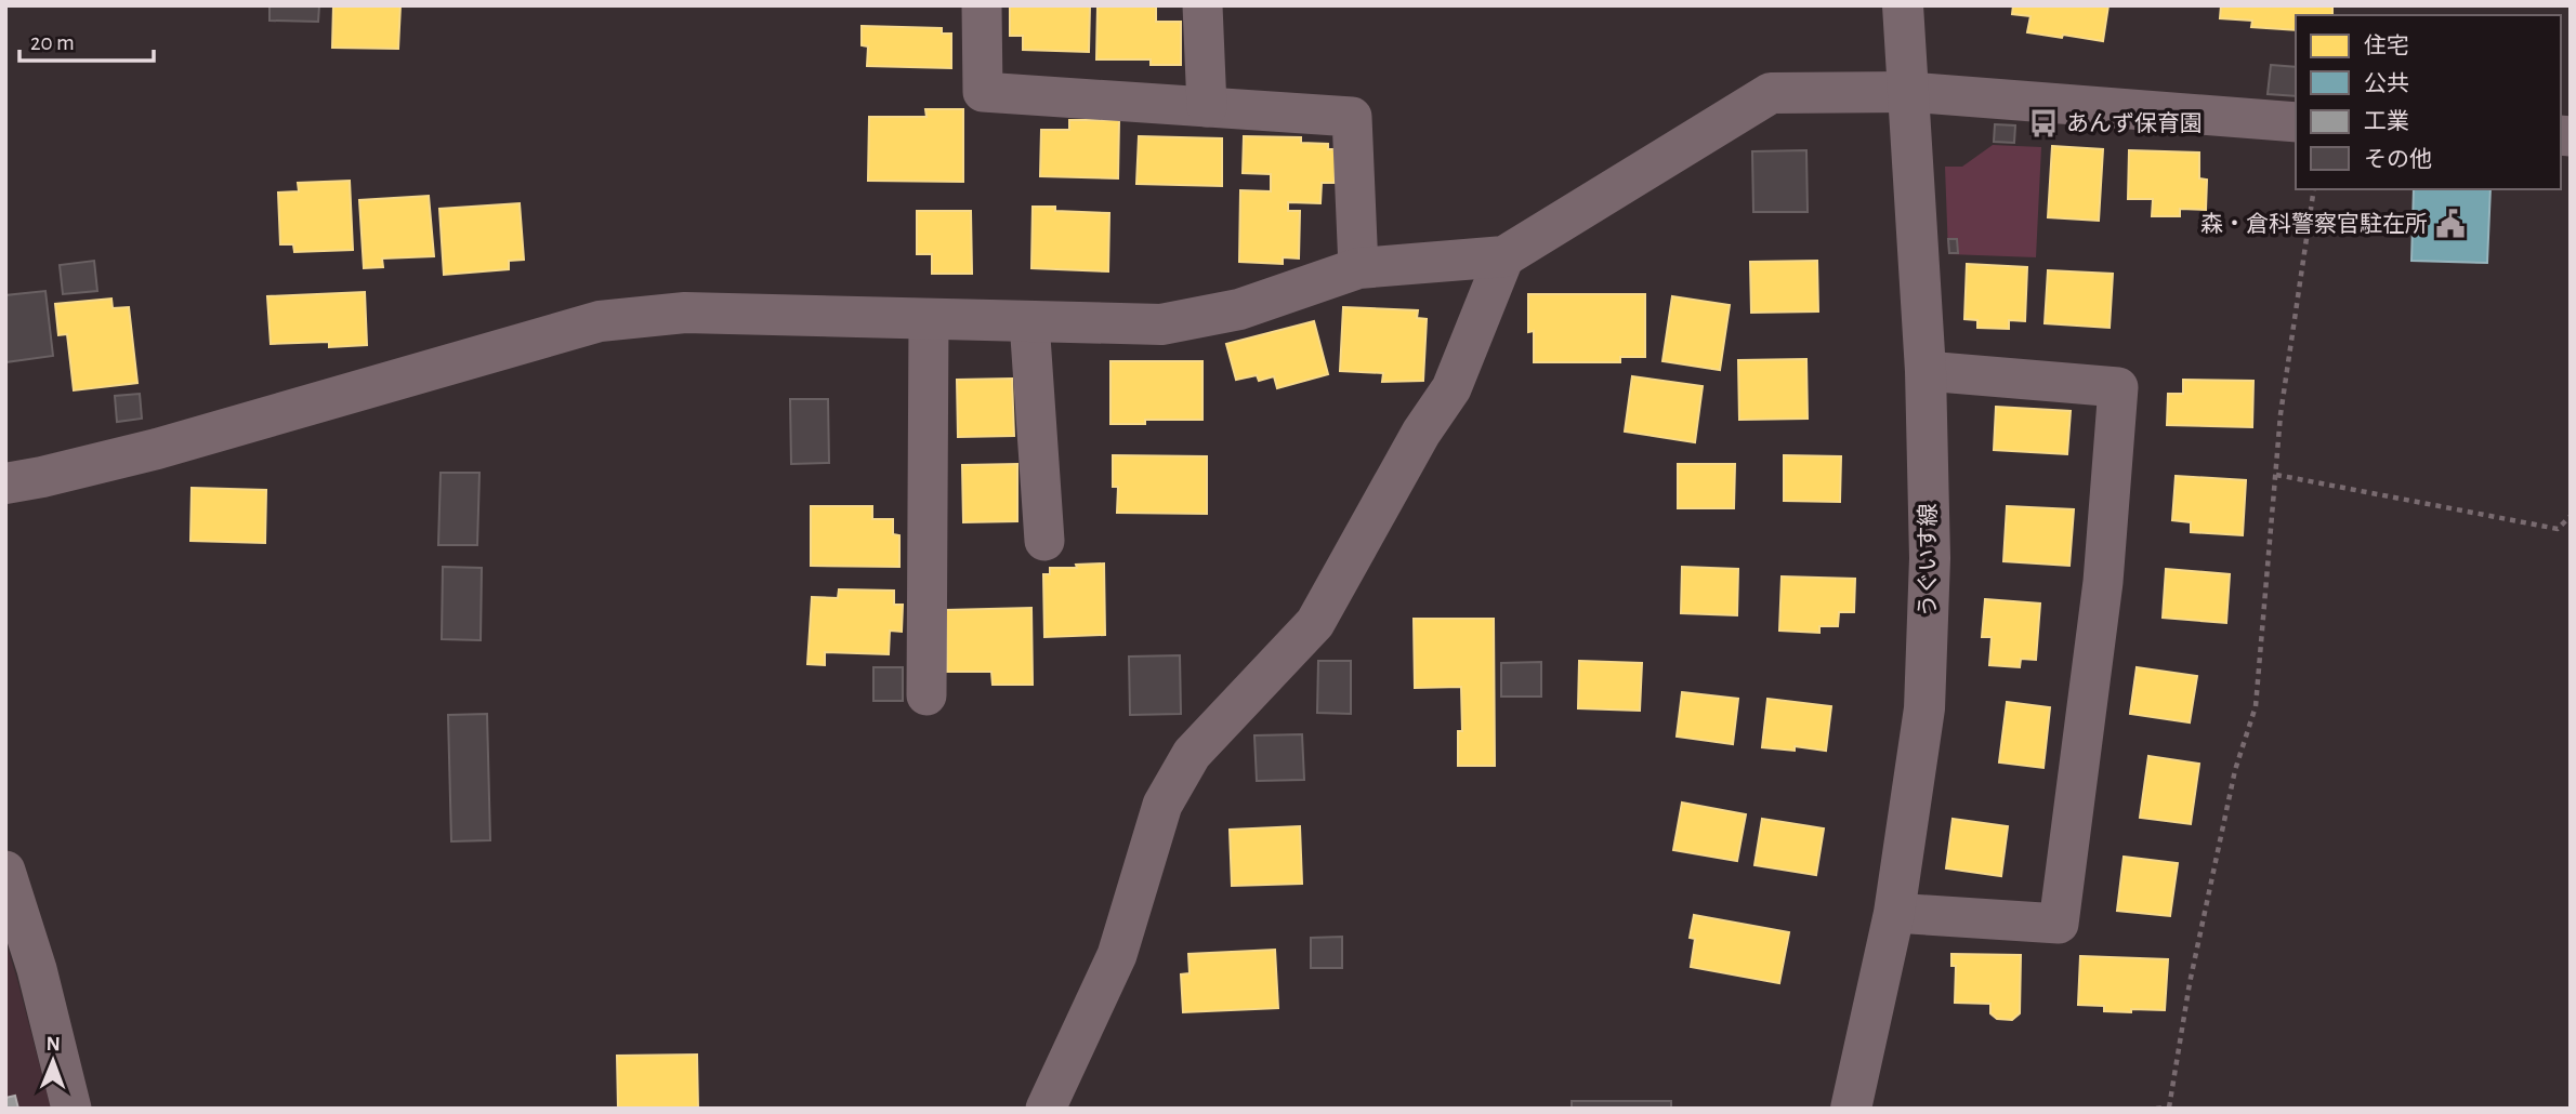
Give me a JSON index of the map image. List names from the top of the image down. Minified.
{"streets":{"street":["うぐいす線"]},"places":{"bus stop":["あんず保育園"],"public building":["森・倉科警察官駐在所"]},"legend":["住宅","公共","工業","その他"],"scale_bar":"20 m","north":"top"}
